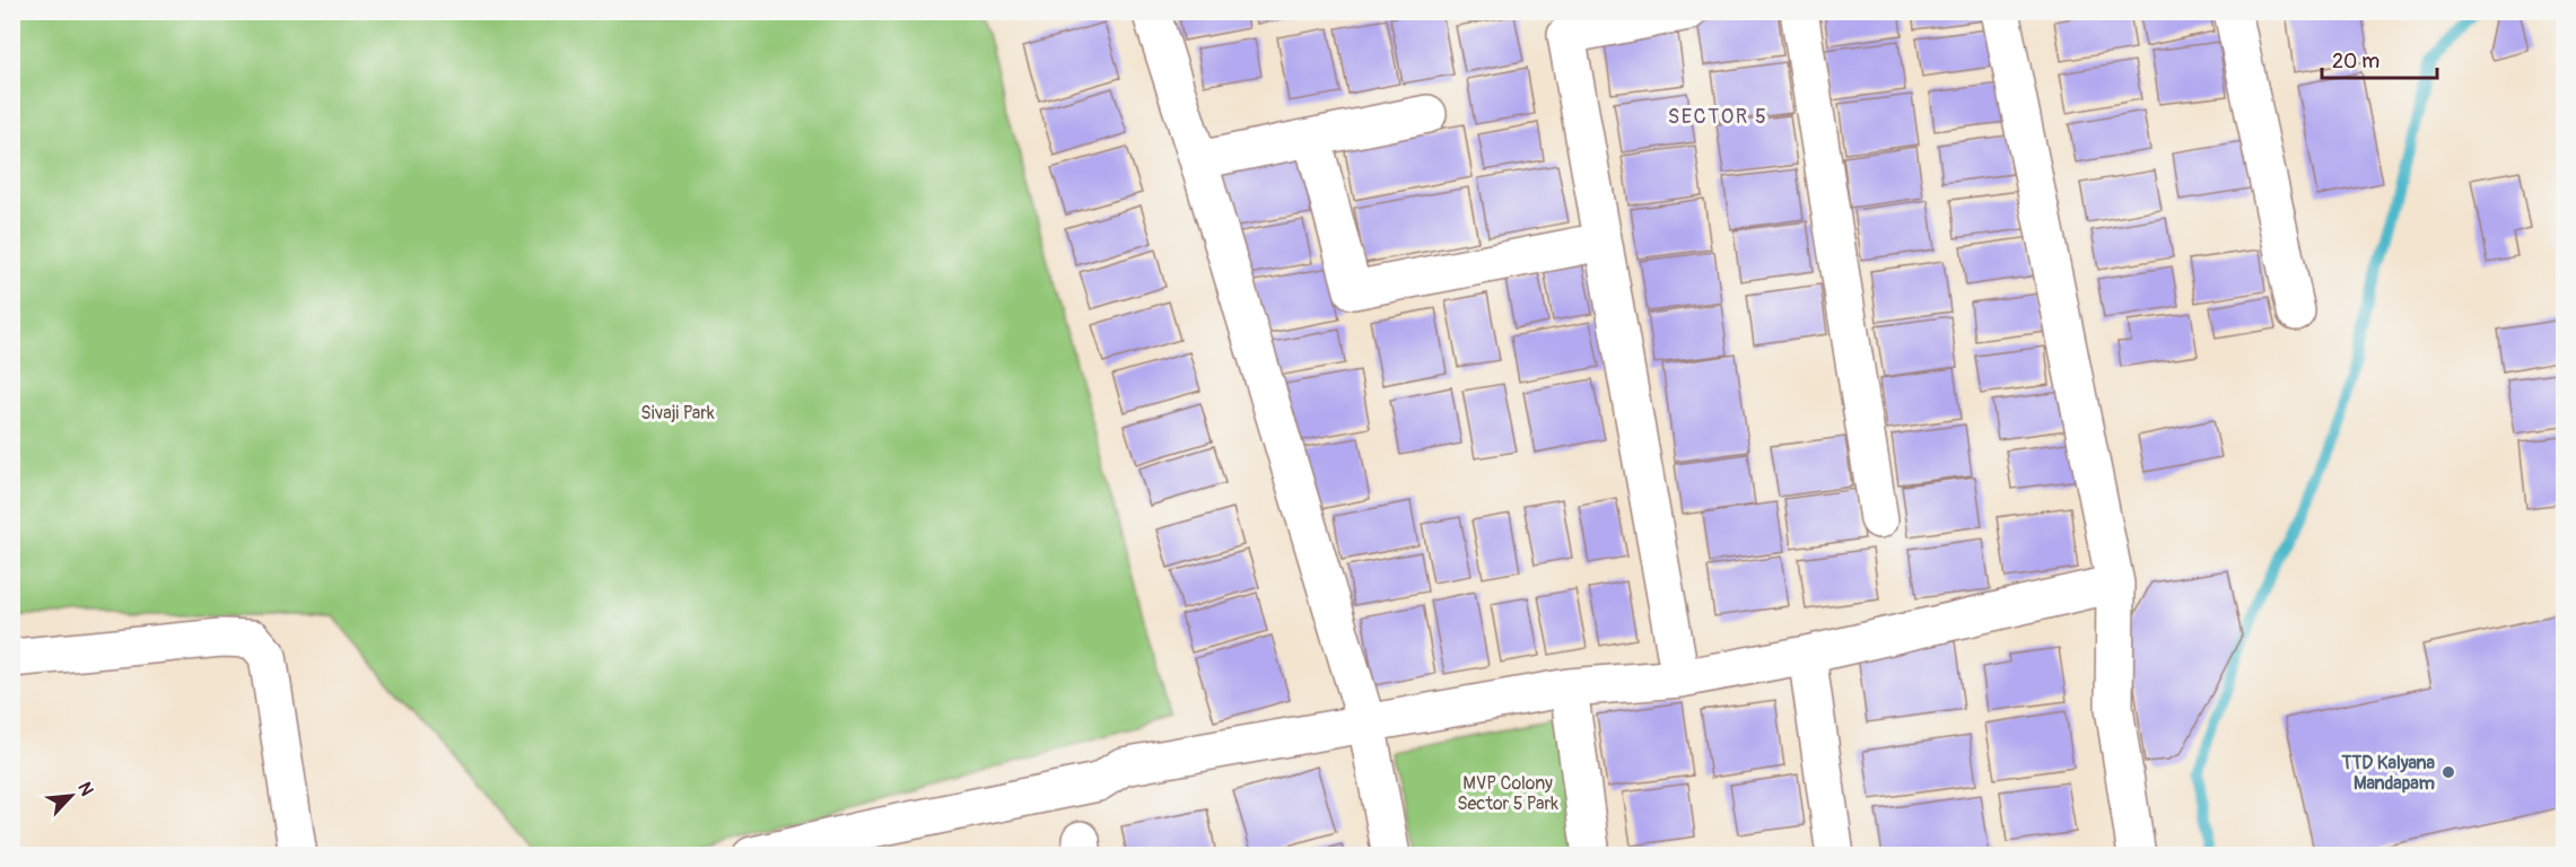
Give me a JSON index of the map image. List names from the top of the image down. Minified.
{"districts":["SECTOR 5"],"parks":["Sivaji Park","MVP Colony Sector 5 Park"],"places":["TTD Kalyana Mandapam"],"scale_bar":"20 m","north":"top right"}
